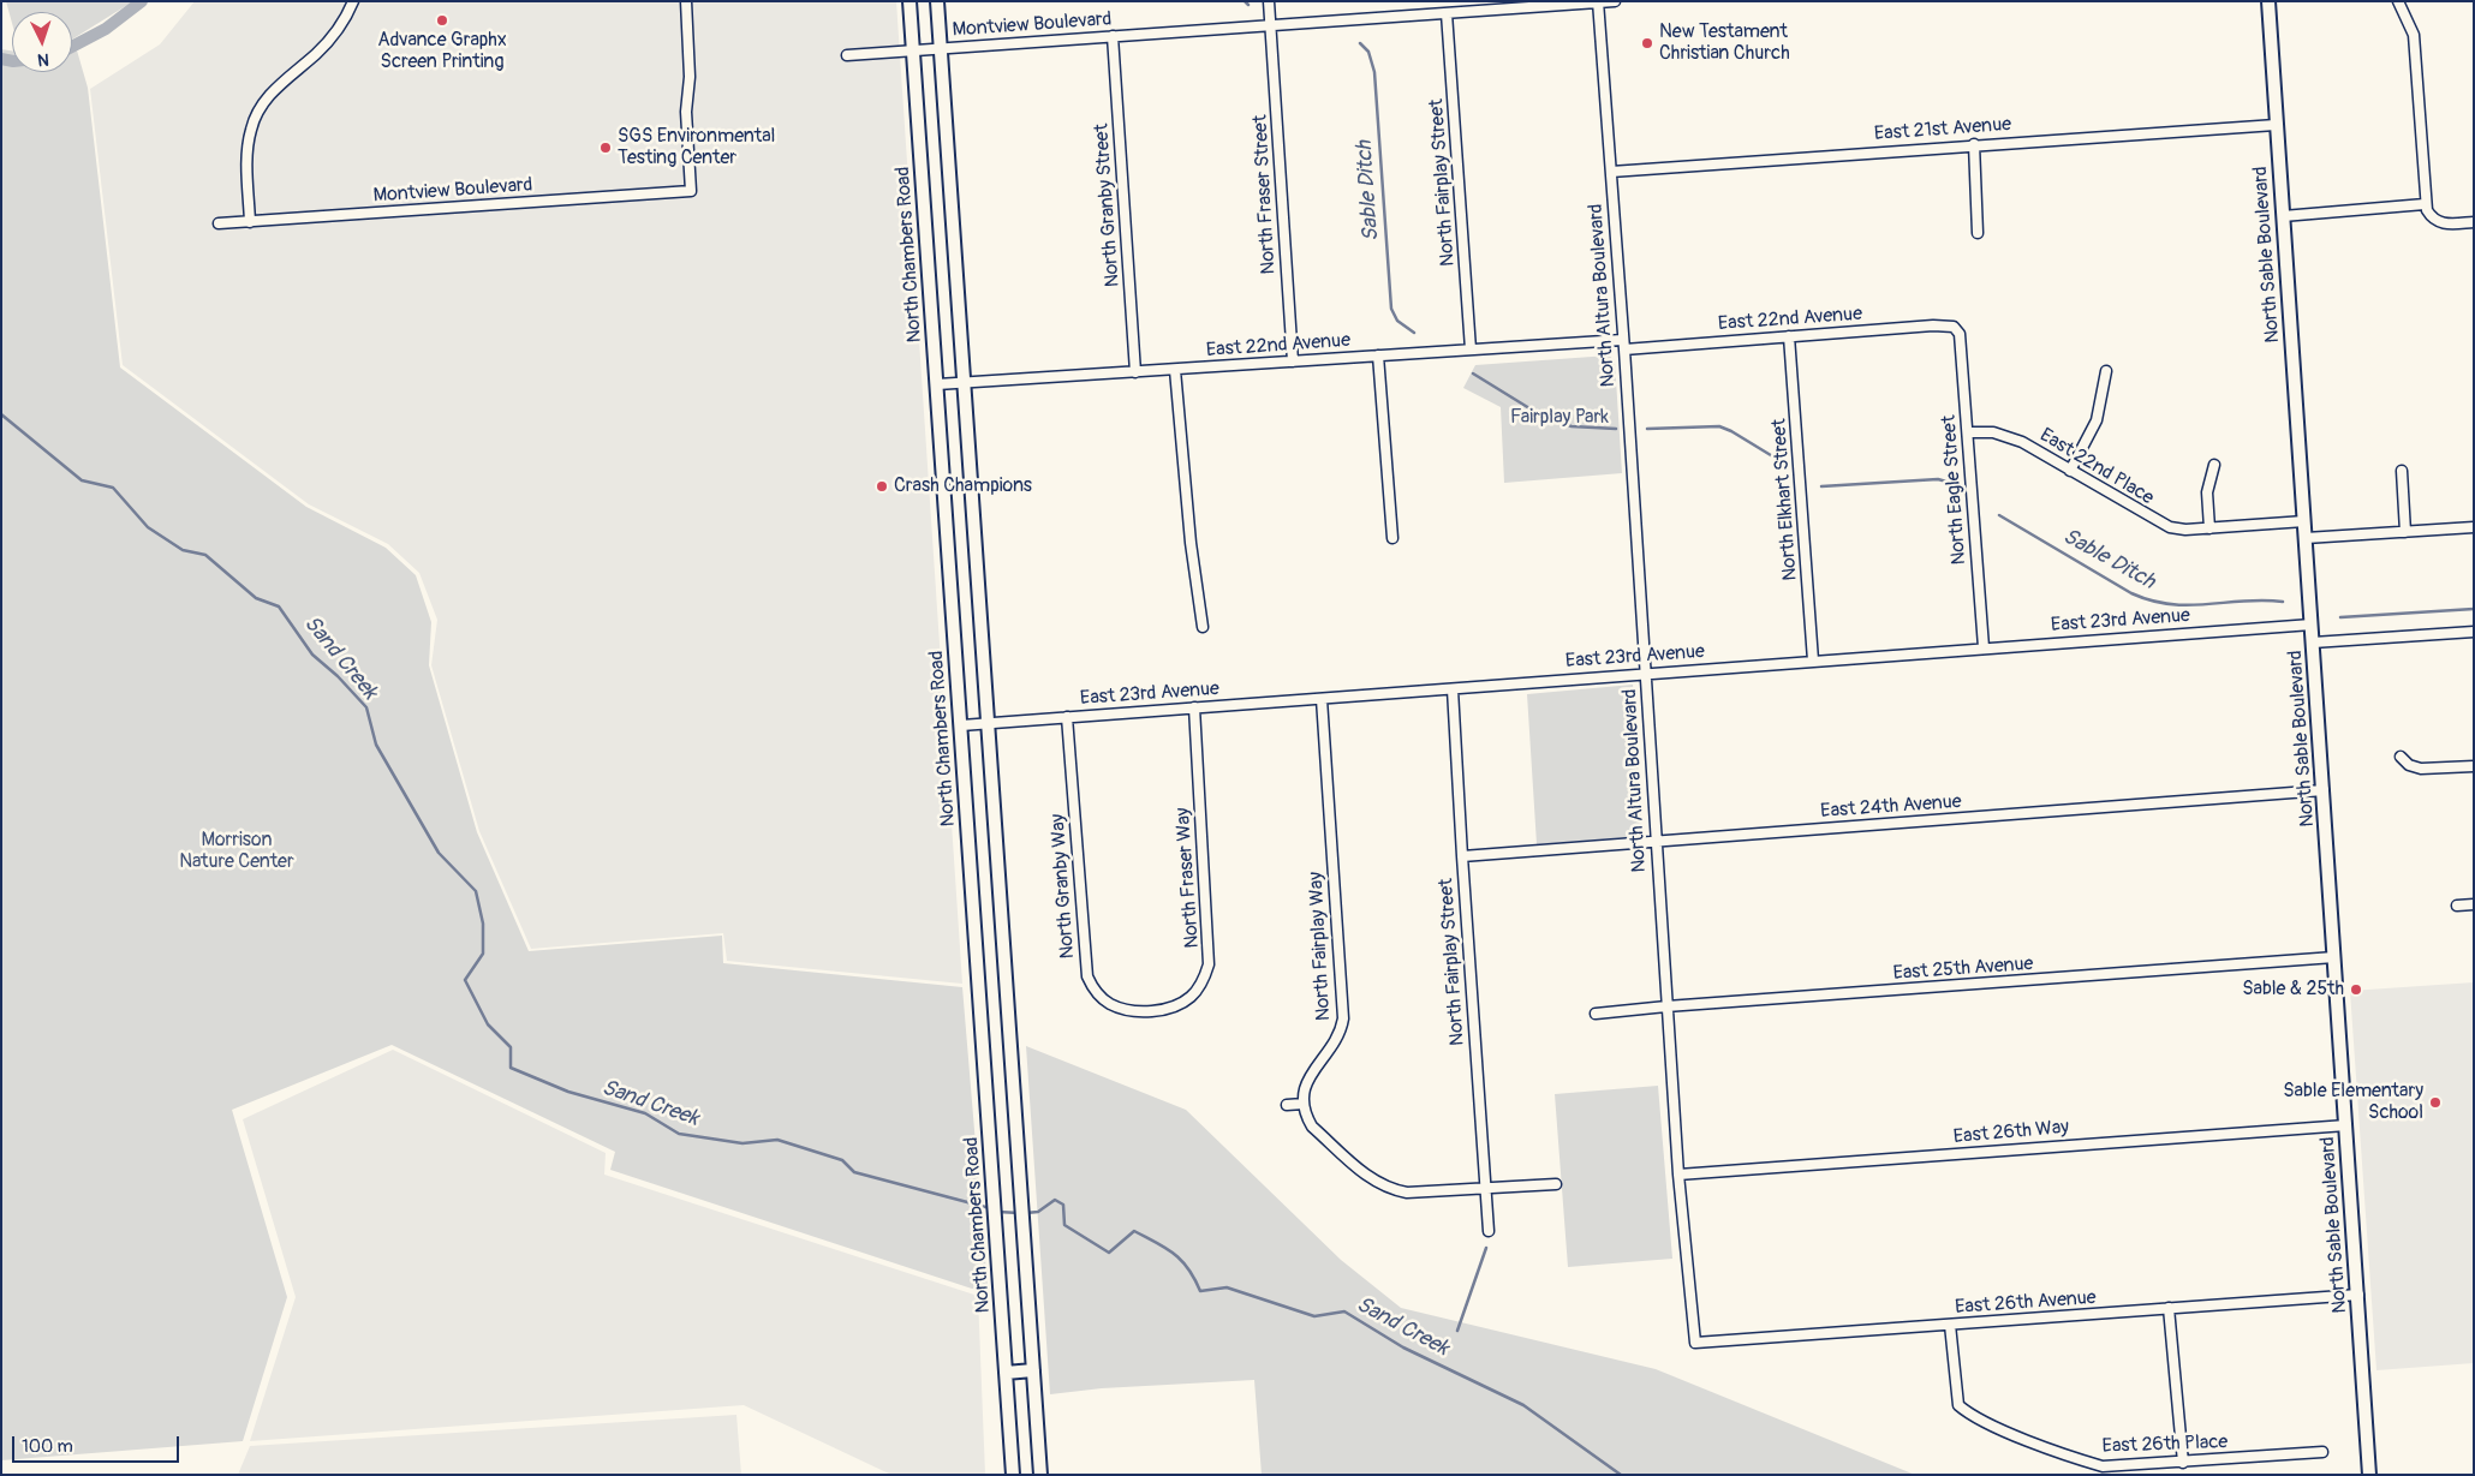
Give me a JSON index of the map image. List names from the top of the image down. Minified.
{"streets":{"main road":["North Chambers Road","North Sable Boulevard"],"street":["Montview Boulevard","East 21st Avenue","North Fairplay Street","North Fraser Street","North Granby Street","North Altura Boulevard","East 22nd Avenue","East 22nd Place","North Eagle Street","North Elkhart Street","East 23rd Avenue","East 24th Avenue","North Fraser Way","North Granby Way","North Fairplay Way","East 25th Avenue","East 26th Way","East 26th Avenue","East 26th Place"]},"crossings":[["Montview Boulevard","North Fairplay Street"],["Montview Boulevard","North Fraser Street"],["Montview Boulevard","North Granby Street"],["Montview Boulevard","North Chambers Road"],["Montview Boulevard","North Altura Boulevard"],["East 21st Avenue","North Sable Boulevard"],["East 21st Avenue","North Altura Boulevard"],["North Fairplay Street","East 22nd Avenue"],["North Fairplay Street","East 23rd Avenue"],["North Fairplay Street","East 24th Avenue"],["North Fraser Street","East 22nd Avenue"],["North Granby Street","East 22nd Avenue"],["North Chambers Road","East 22nd Avenue"],["North Chambers Road","East 23rd Avenue"],["North Sable Boulevard","East 22nd Place"],["North Sable Boulevard","East 23rd Avenue"],["North Sable Boulevard","East 24th Avenue"],["North Sable Boulevard","East 25th Avenue"],["North Sable Boulevard","East 26th Way"],["North Sable Boulevard","East 26th Avenue"],["North Altura Boulevard","East 22nd Avenue"],["North Altura Boulevard","East 23rd Avenue"],["North Altura Boulevard","East 24th Avenue"],["North Altura Boulevard","East 25th Avenue"],["North Altura Boulevard","East 26th Way"],["North Altura Boulevard","East 26th Avenue"],["East 22nd Avenue","North Eagle Street"],["East 22nd Avenue","North Elkhart Street"],["East 22nd Place","North Eagle Street"],["North Eagle Street","East 23rd Avenue"],["North Elkhart Street","East 23rd Avenue"],["East 23rd Avenue","North Fraser Way"],["East 23rd Avenue","North Granby Way"],["East 23rd Avenue","North Fairplay Way"],["North Fraser Way","North Granby Way"],["East 26th Avenue","East 26th Place"]],"water":["Sable Ditch","Sand Creek"],"parks":["Fairplay Park","Morrison Nature Center"],"places":["Advance Graphx Screen Printing","New Testament Christian Church","SGS Environmental Testing Center","Crash Champions","Sable & 25th","Sable Elementary School"],"scale_bar":"100 m","north":"bottom"}
